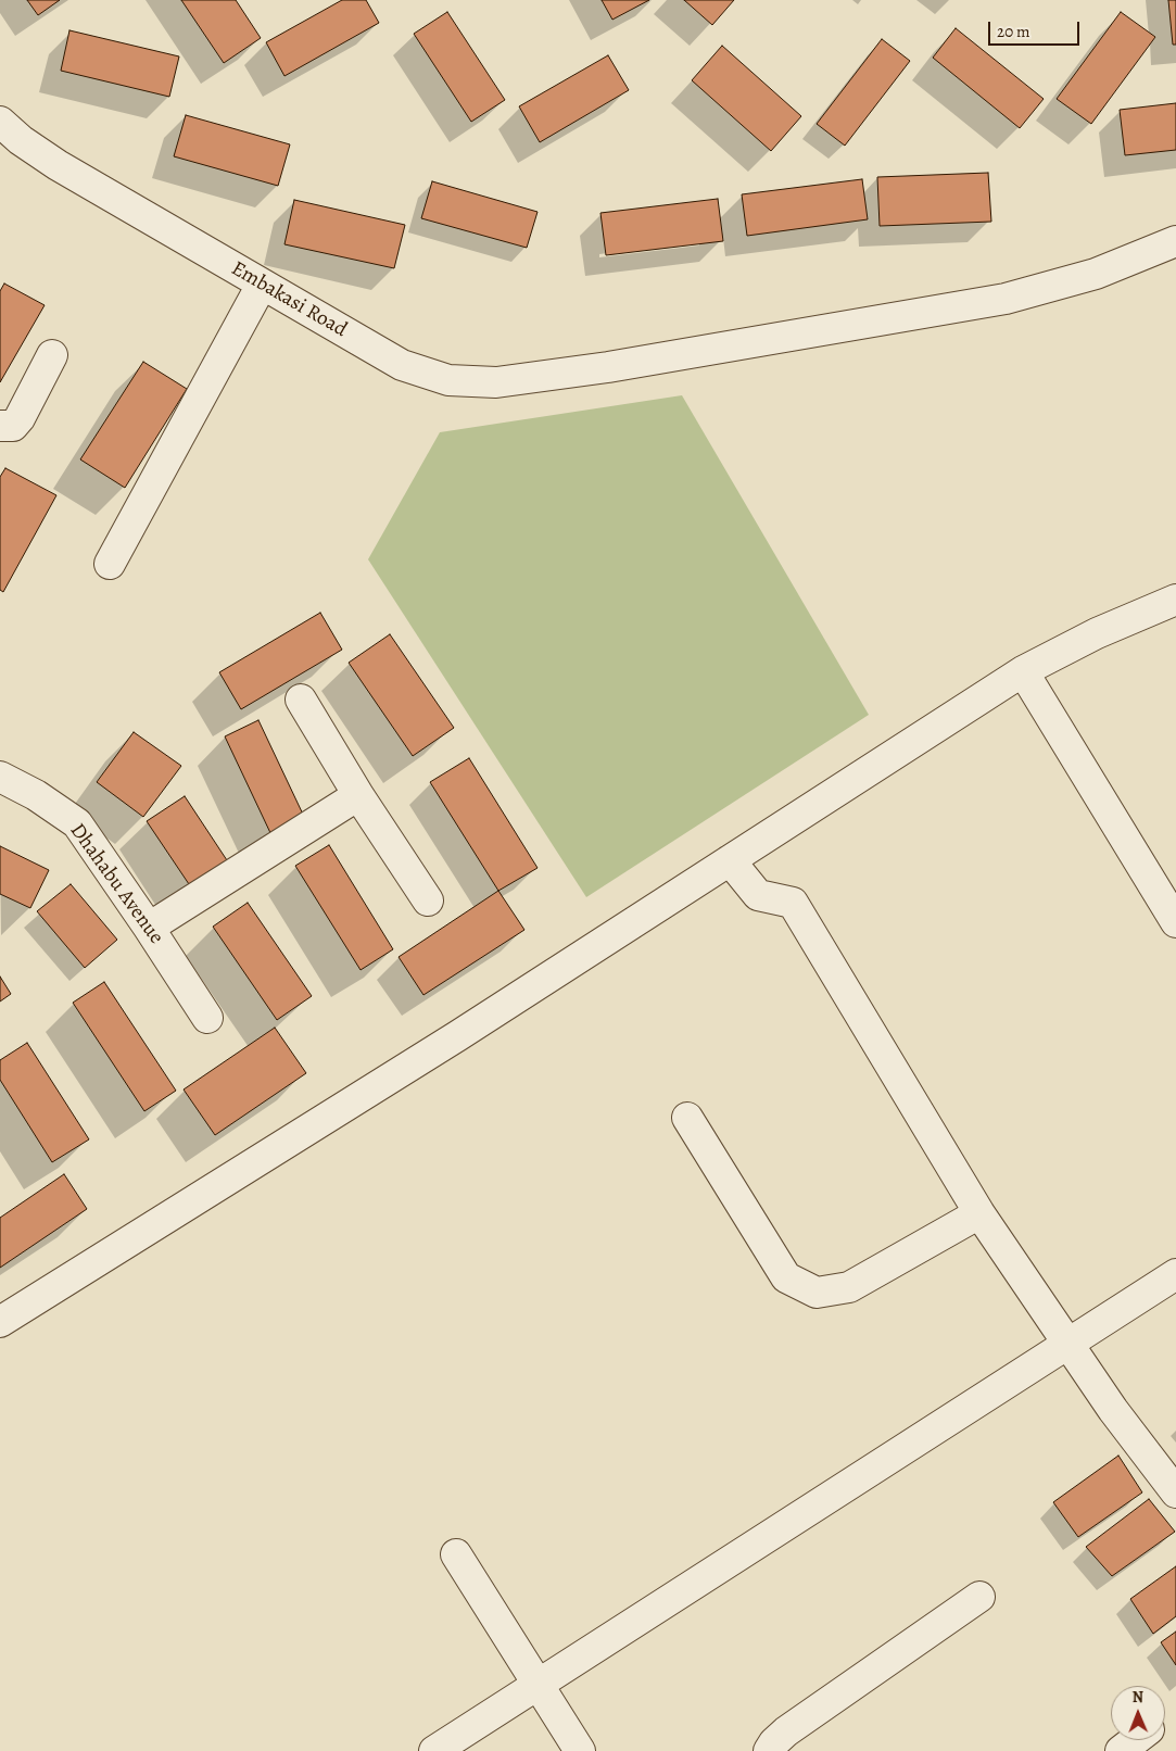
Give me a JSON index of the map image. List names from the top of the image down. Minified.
{"streets":{"street":["Embakasi Road","Dhahabu Avenue"]},"scale_bar":"20 m","north":"top"}
